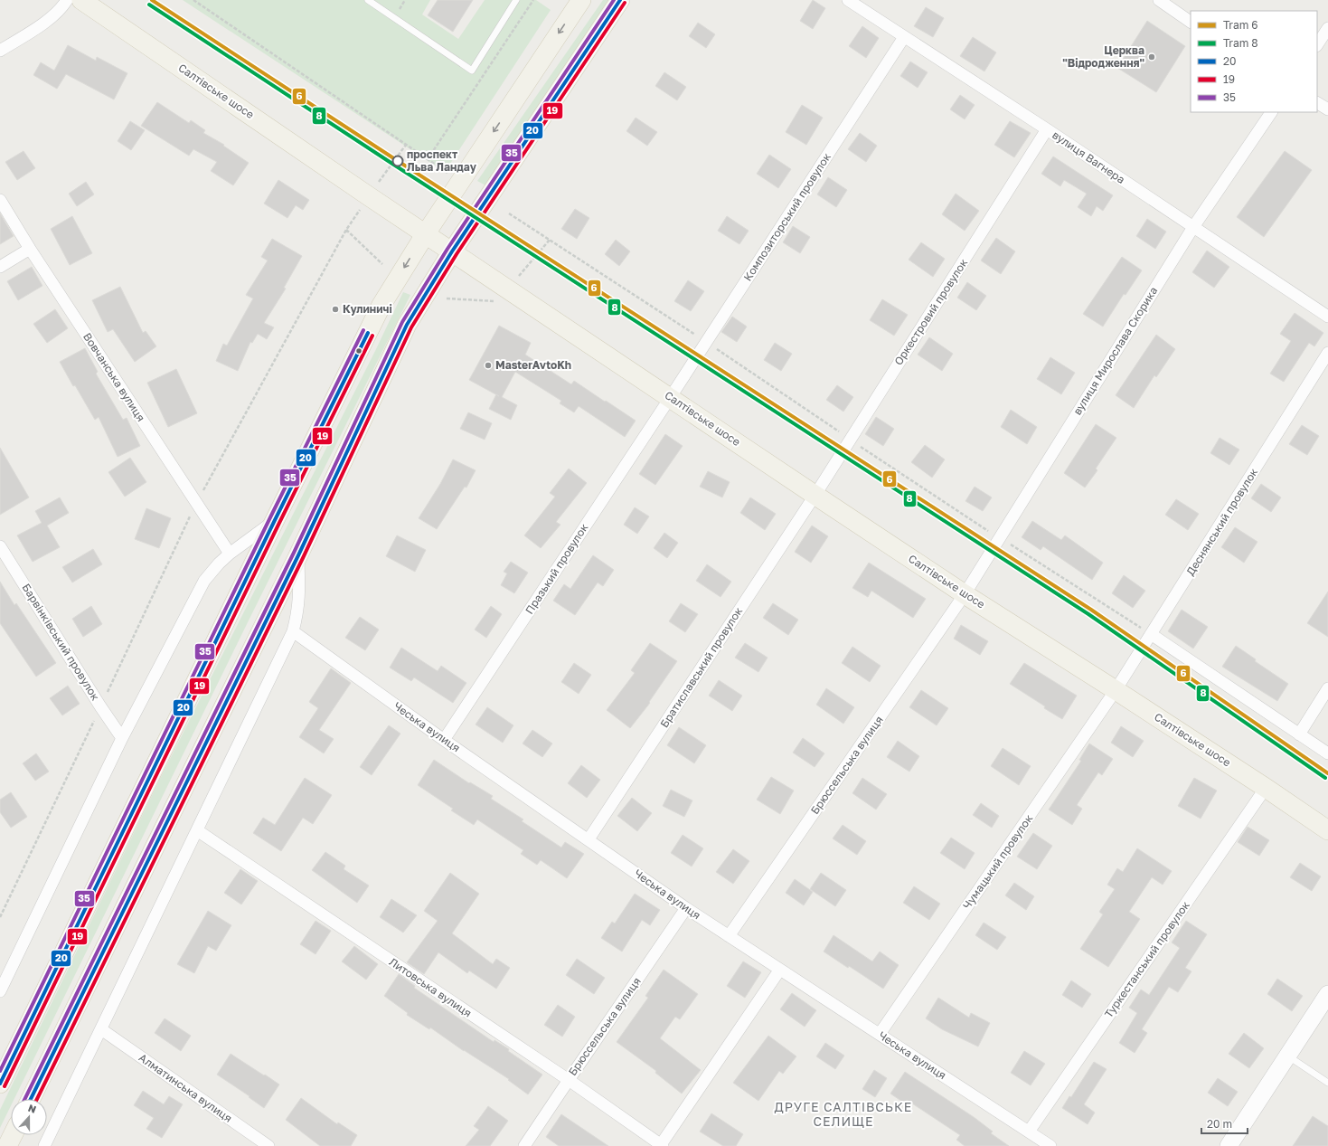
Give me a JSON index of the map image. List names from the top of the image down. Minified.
{"streets":{"main road":["Салтівське шосе"],"street":["вулиця Вагнера","Композиторський провулок","Оркестровий провулок","вулиця Мирослава Скорика","Вовчанська вулиця","Деснянський провулок","Празький провулок","Барвінківський провулок","Братиславський провулок","Чеська вулиця","Брюссельська вулиця","Чумацький провулок","Туркестанський провулок","Литовська вулиця","Алматинська вулиця"]},"crossings":[["Салтівське шосе","Композиторський провулок"],["Салтівське шосе","Оркестровий провулок"],["Салтівське шосе","вулиця Мирослава Скорика"],["Салтівське шосе","Деснянський провулок"],["Салтівське шосе","Празький провулок"],["Салтівське шосе","Братиславський провулок"],["Салтівське шосе","Брюссельська вулиця"],["Салтівське шосе","Чумацький провулок"],["Салтівське шосе","Туркестанський провулок"],["вулиця Вагнера","Композиторський провулок"],["вулиця Вагнера","Оркестровий провулок"],["вулиця Вагнера","вулиця Мирослава Скорика"],["Композиторський провулок","Празький провулок"],["Оркестровий провулок","Братиславський провулок"],["вулиця Мирослава Скорика","Брюссельська вулиця"],["Деснянський провулок","Чумацький провулок"],["Празький провулок","Чеська вулиця"],["Братиславський провулок","Чеська вулиця"],["Чеська вулиця","Брюссельська вулиця"],["Чеська вулиця","Чумацький провулок"],["Чеська вулиця","Туркестанський провулок"],["Брюссельська вулиця","Литовська вулиця"]],"districts":["ДРУГЕ САЛТІВСЬКЕ СЕЛИЩЕ"],"places":["Церква \"Відродження\"","проспект Льва Ландау","Кулиничі","MasterAvtoKh"],"lines":["tram line 6","transit line 20","transit line 35","transit line 19","tram line 8"],"legend":["Tram 6","Tram 8","20","19","35"],"scale_bar":"20 m","north":"top"}
